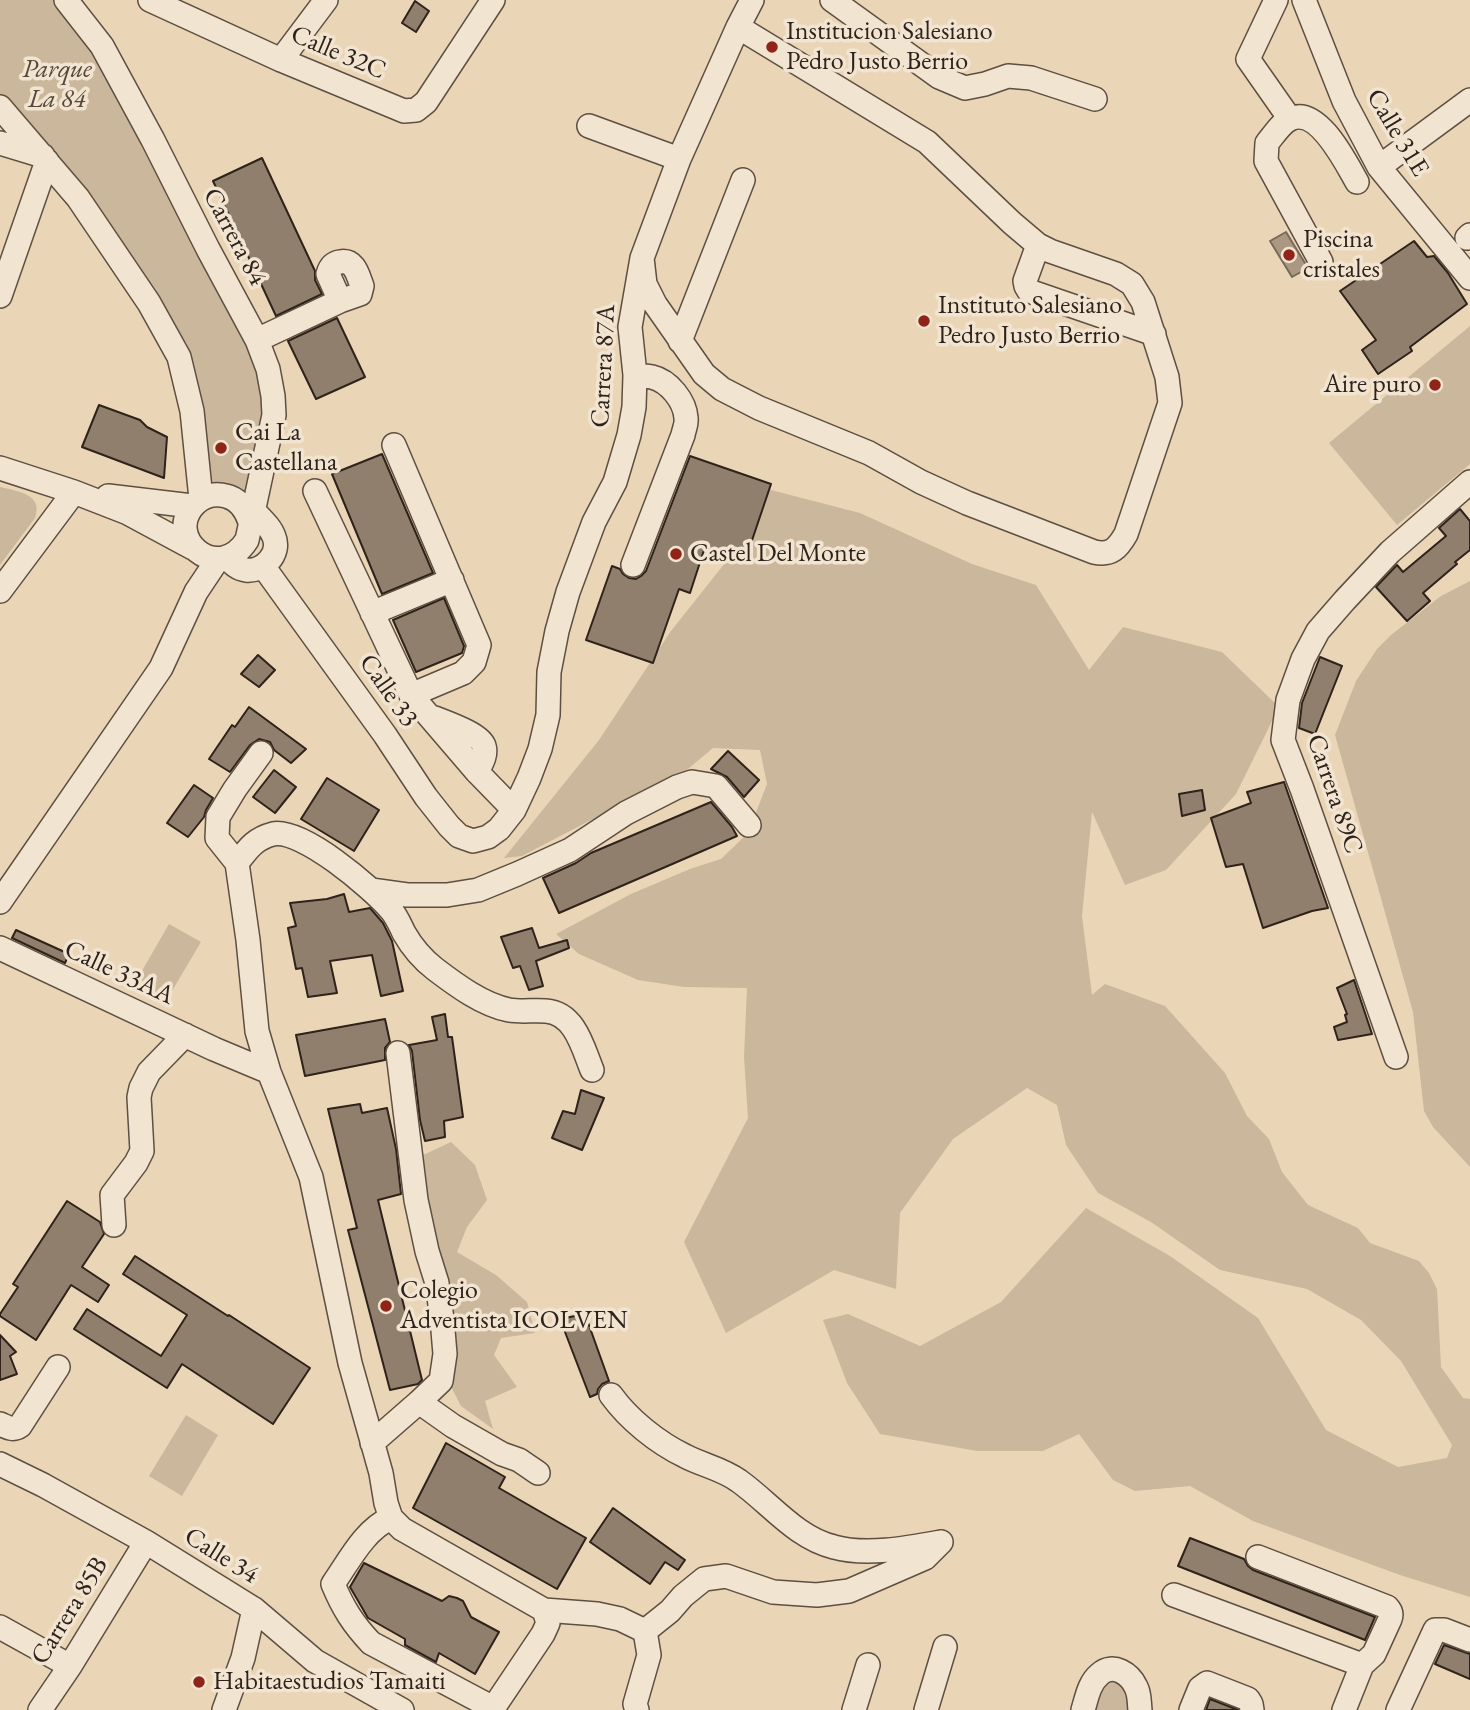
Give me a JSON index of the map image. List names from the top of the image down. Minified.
{"streets":{"street":["Calle 32C","Calle 31E","Carrera 84","Carrera 87A","Calle 33","Carrera 89C","Calle 33AA","Calle 34","Carrera 85B"]},"crossings":[["Carrera 87A","Calle 33"],["Calle 34","Carrera 85B"]],"parks":["Parque La 84"],"places":["Institucion Salesiano Pedro Justo Berrio","Piscina cristales","Instituto Salesiano Pedro Justo Berrio","Aire puro","Cai La Castellana","Castel Del Monte","Colegio Adventista ICOLVEN","Habitaestudios Tamaiti"]}
